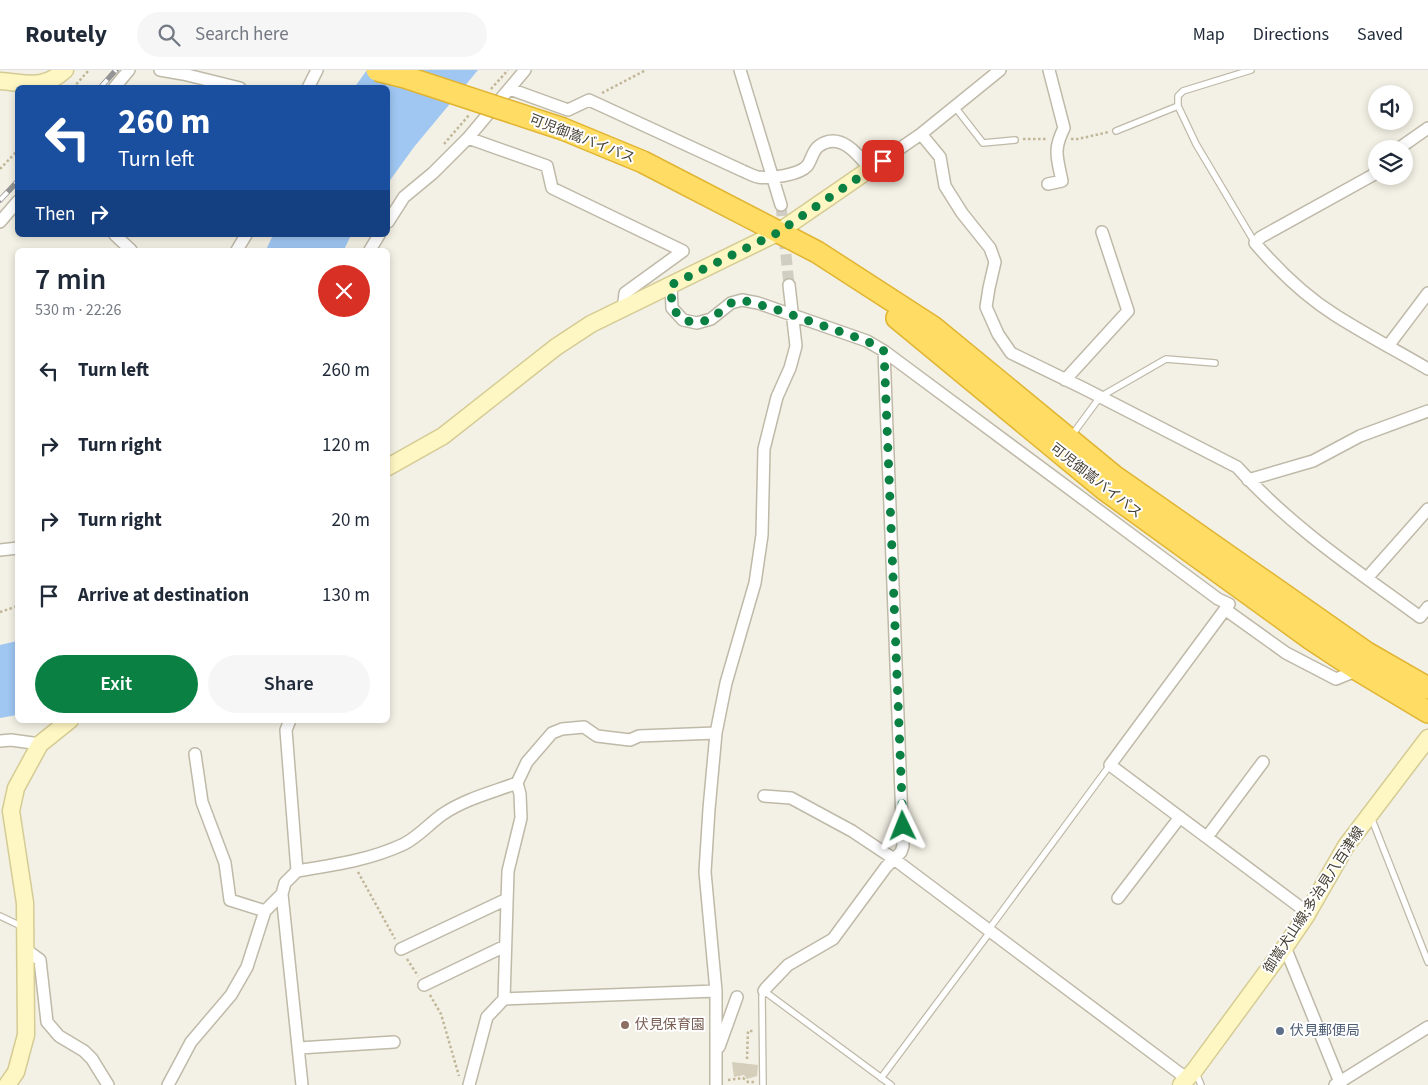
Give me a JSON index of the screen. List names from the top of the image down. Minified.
{"streets":{"highway":["可児御嵩バイパス"],"street":["御嵩犬山線;多治見八百津線"]},"places":["伏見保育園","伏見郵便局"],"page":{"header":"Routely","search":"Search here","nav":["Map","Directions","Saved"],"turn":["260 m","Turn left"],"then":"Then","heading":["7 min","530 m · 22:26"],"list":[{"name":"Turn left","value":"260 m"},{"name":"Turn right","value":"120 m"},{"name":"Turn right","value":"20 m"},{"name":"Arrive at destination","value":"130 m"}],"buttons":["Exit","Share"]}}
